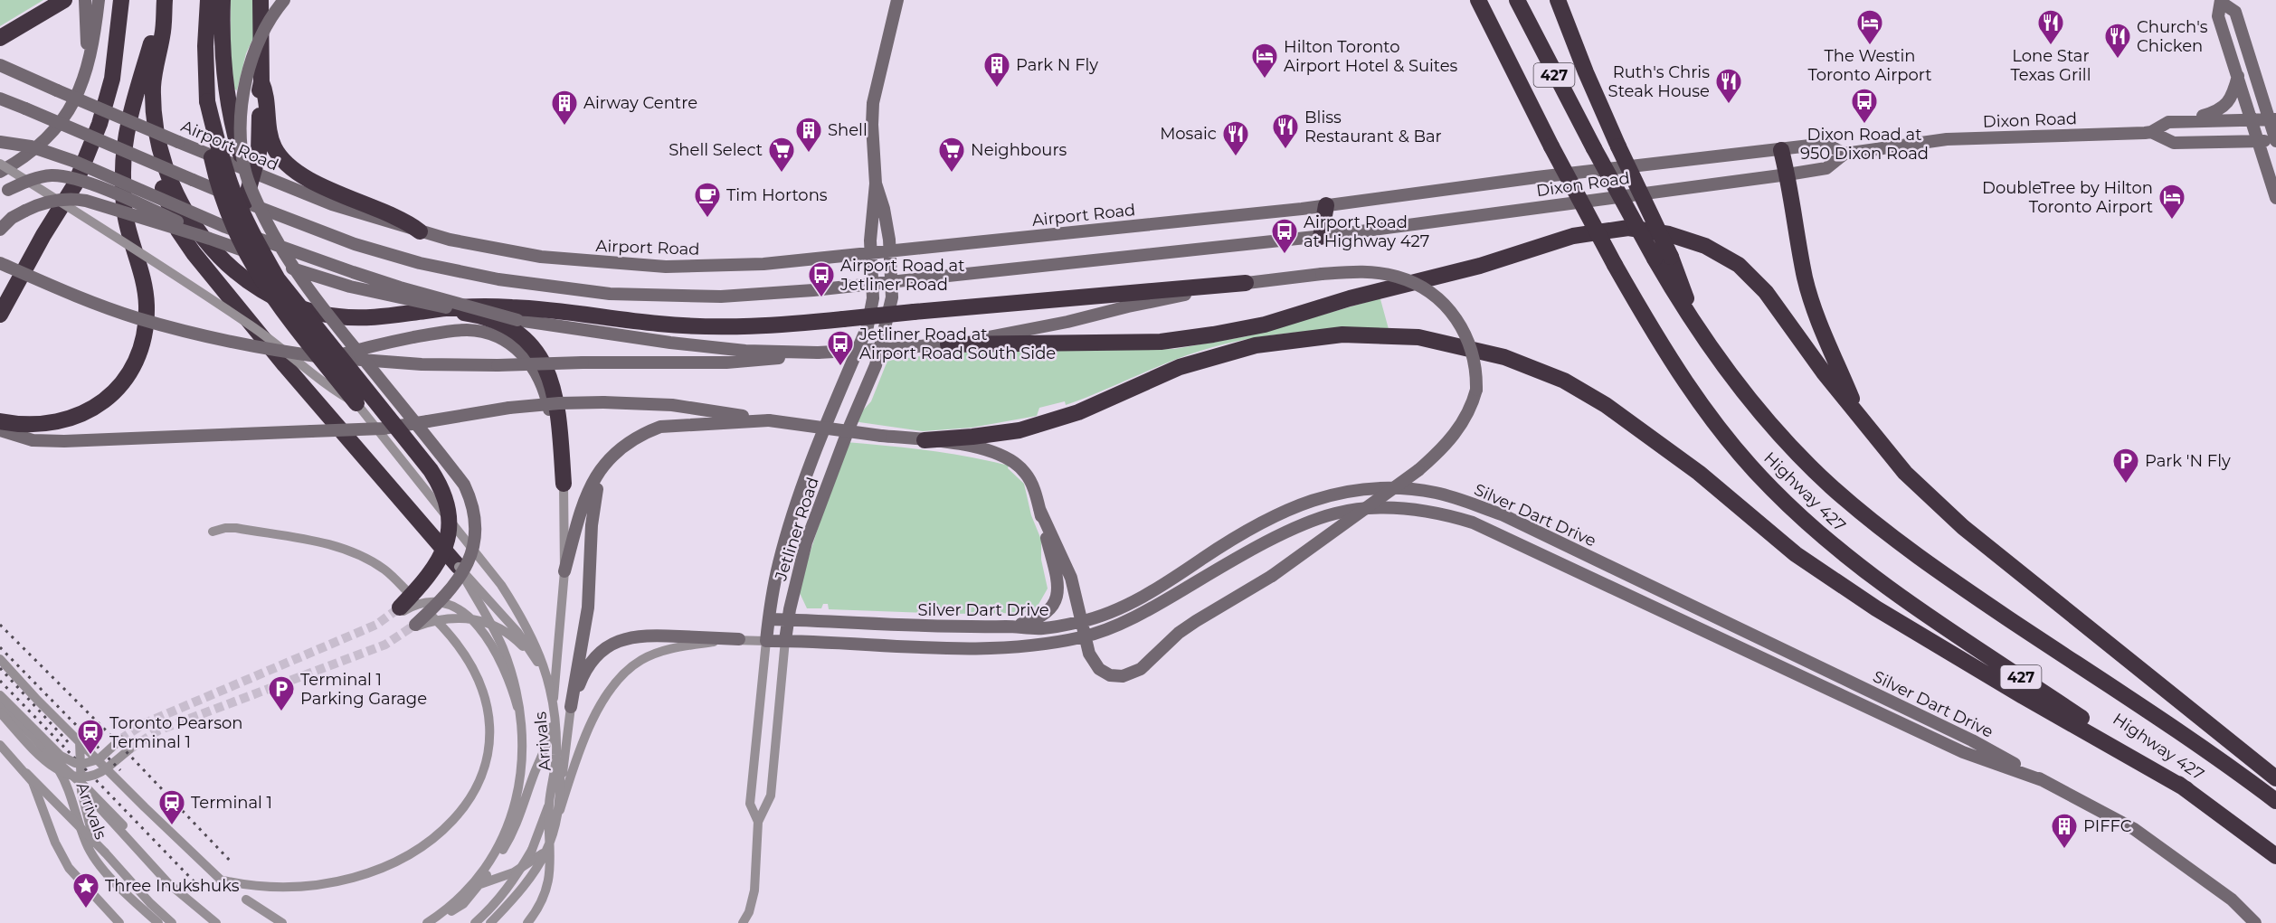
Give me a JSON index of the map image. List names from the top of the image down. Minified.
{"streets":{"highway":["427","Highway 427"],"street":["Dixon Road","Airport Road","Silver Dart Drive","Jetliner Road","Arrivals"]},"crossings":[["Dixon Road","Airport Road"],["Airport Road","Jetliner Road"],["Silver Dart Drive","Jetliner Road"]],"places":{"hotel":["The Westin Toronto Airport","Hilton Toronto Airport Hotel & Suites","DoubleTree by Hilton Toronto Airport"],"restaurant":["Lone Star Texas Grill","Church's Chicken","Ruth's Chris Steak House","Bliss Restaurant & Bar","Mosaic"],"building":["Park N Fly","Airway Centre","Shell","PIFFC"],"bus stop":["Dixon Road at 950 Dixon Road","Airport Road at Highway 427","Airport Road at Jetliner Road","Jetliner Road at Airport Road South Side"],"supermarket":["Shell Select","Neighbours"],"cafe":["Tim Hortons"],"parking":["Park 'N Fly","Terminal 1 Parking Garage"],"station":["Toronto Pearson Terminal 1","Terminal 1"],"place":["Three Inukshuks"]}}
